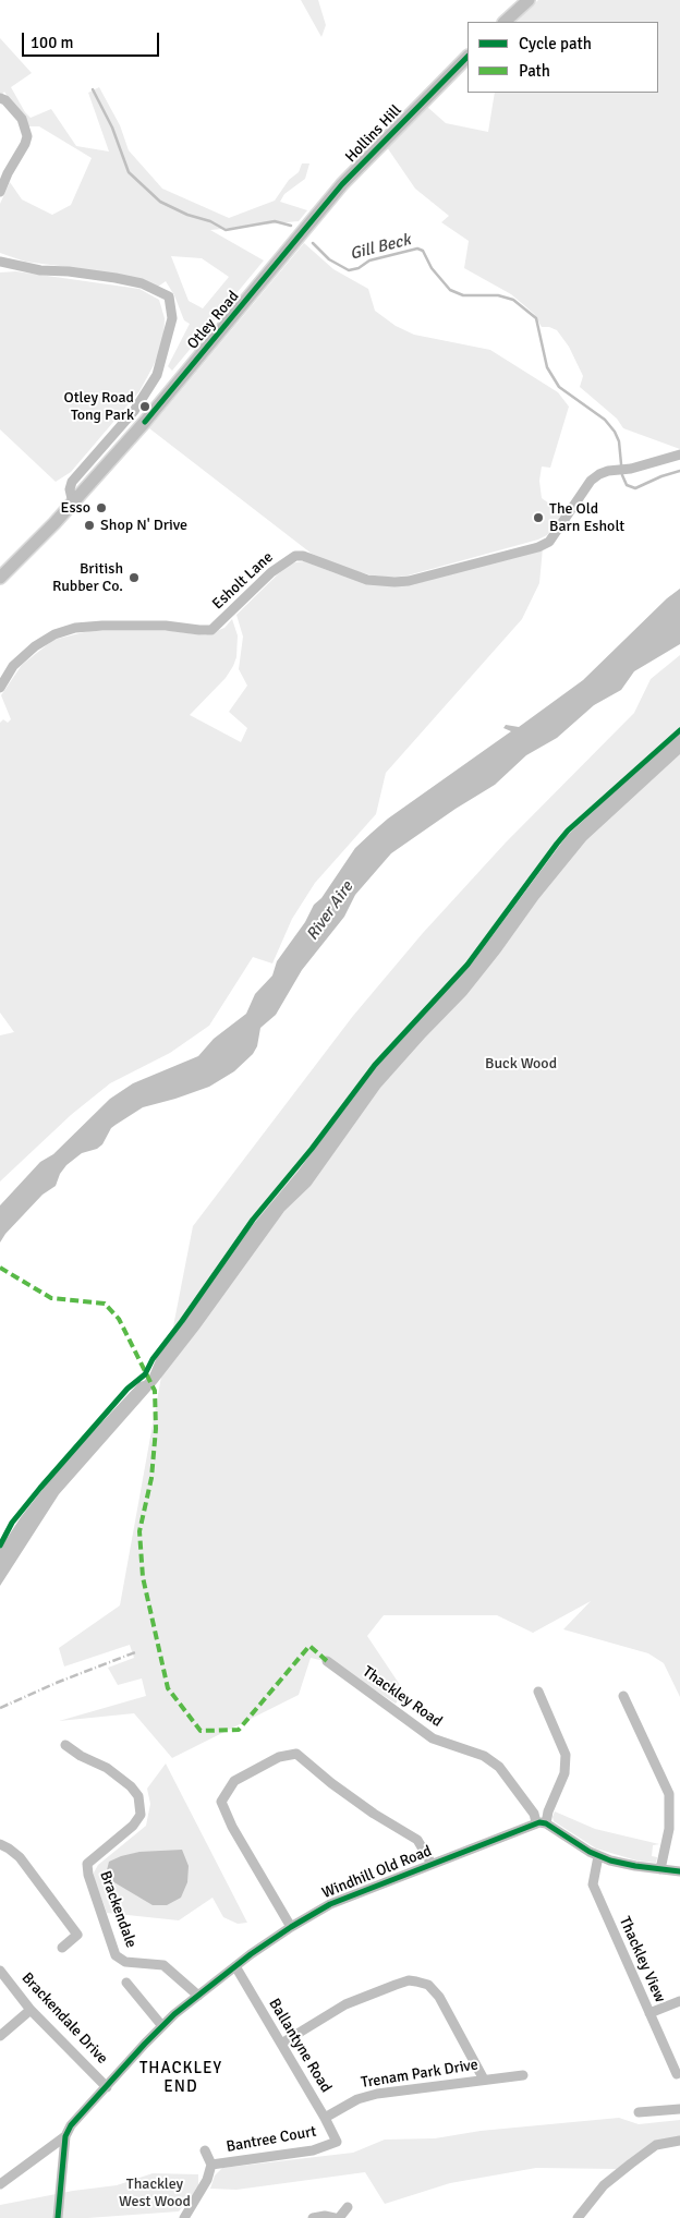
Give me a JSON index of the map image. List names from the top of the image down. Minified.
{"streets":{"main road":["Hollins Hill","Otley Road"],"street":["Esholt Lane","Thackley Road","Windhill Old Road","Brackendale","Thackley View","Brackendale Drive","Ballantyne Road","Trenam Park Drive","Bantree Court"]},"crossings":[["Hollins Hill","Otley Road"],["Thackley Road","Windhill Old Road"],["Thackley Road","Thackley View"],["Windhill Old Road","Brackendale"],["Windhill Old Road","Brackendale Drive"],["Windhill Old Road","Ballantyne Road"],["Ballantyne Road","Trenam Park Drive"],["Ballantyne Road","Bantree Court"]],"districts":["THACKLEY END"],"water":["Gill Beck","River Aire"],"parks":["Buck Wood","Thackley West Wood"],"places":["Otley Road Tong Park","Esso","The Old Barn Esholt","Shop N' Drive","British Rubber Co."],"legend":["Cycle path","Path"],"scale_bar":"100 m"}
